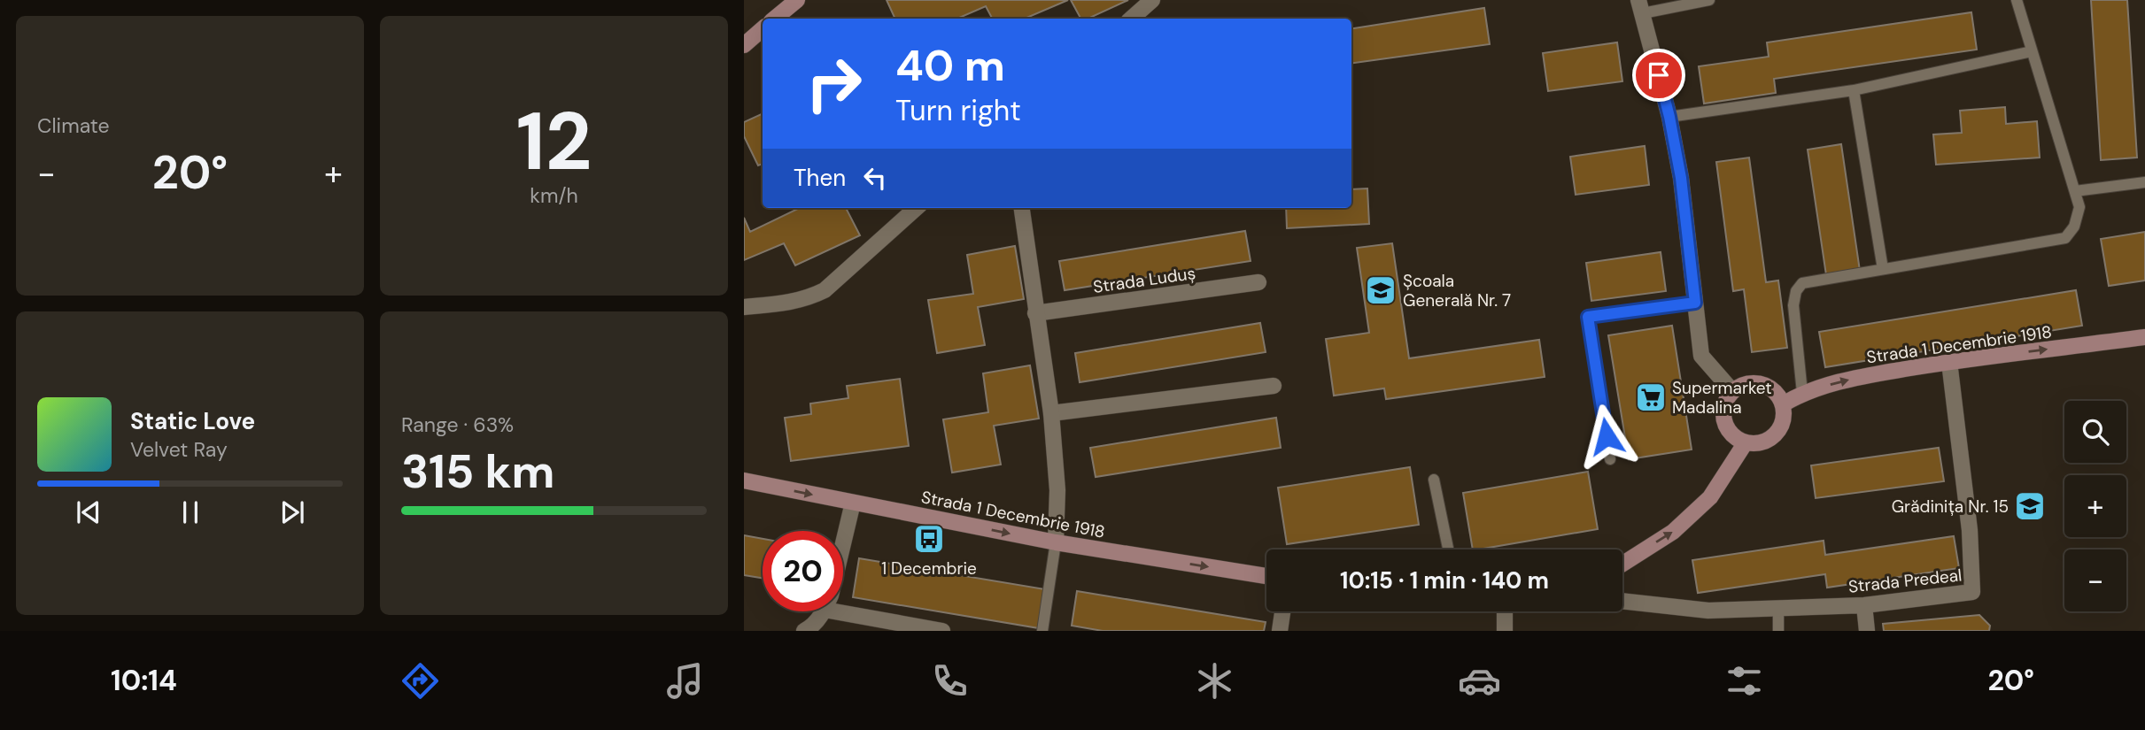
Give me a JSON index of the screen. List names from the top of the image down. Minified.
{"streets":{"main road":["Strada 1 Decembrie 1918"],"street":["Strada Luduș","Strada Predeal"]},"crossings":[["Strada 1 Decembrie 1918","Strada Predeal"]],"one_way":["Strada 1 Decembrie 1918"],"places":{"school or university":["Școala Generală Nr. 7","Grădinița Nr. 15"],"supermarket":["Supermarket Madalina"],"bus stop":["1 Decembrie"]},"page":{"tile":["Climate",["12","km/h"],["Range · 63%","315 km"]],"turn":["40 m","Turn right"],"heat":["−","20°","+"],"then":"Then","song":["Static Love","Velvet Ray"],"map_buttons":["+","−"],"limit":"20","trip":"10:15 · 1 min · 140 m","tabs":["10:14","20°"]}}
